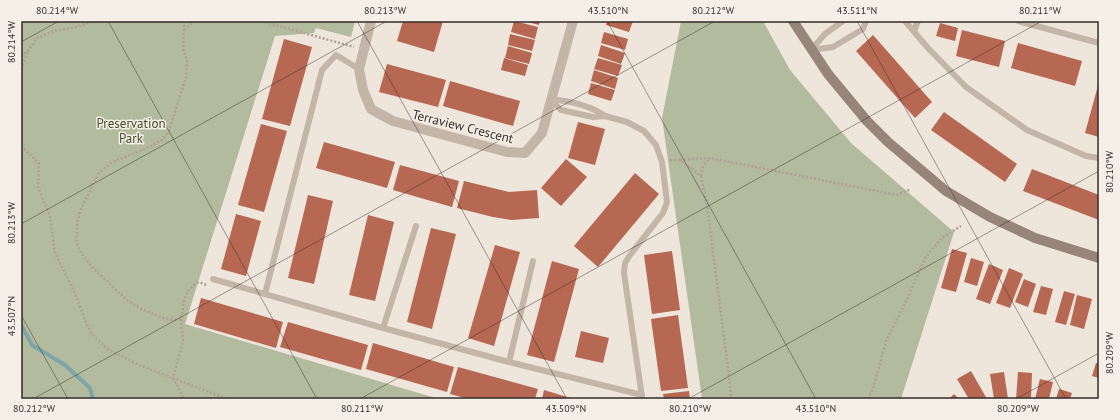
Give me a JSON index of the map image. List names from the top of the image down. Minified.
{"streets":{"street":["Terraview Crescent"]},"parks":["Preservation Park"],"coordinates":["80.214°W","80.213°W","43.510°N","80.212°W","43.511°N","80.211°W","80.210°W","43.507°N","80.209°W","43.509°N"]}
